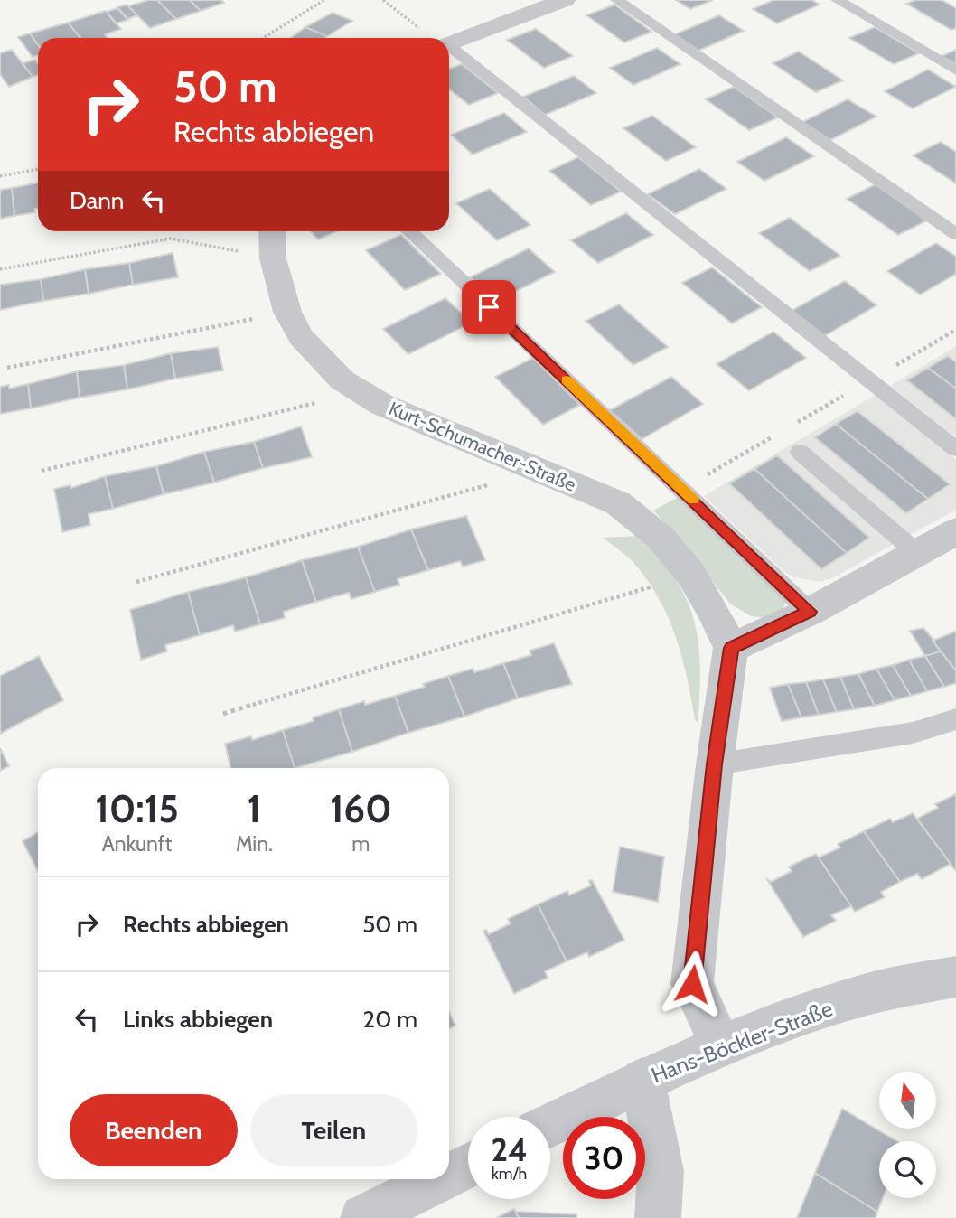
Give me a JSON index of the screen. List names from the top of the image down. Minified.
{"streets":{"street":["Kurt-Schumacher-Straße","Hans-Böckler-Straße"]},"north":"top","page":{"turn":["50 m","Rechts abbiegen"],"then":"Dann","eta":["10:15","Ankunft","1","Min.","160","m"],"list":[{"name":"Rechts abbiegen","value":"50 m"},{"name":"Links abbiegen","value":"20 m"}],"buttons":["Beenden","Teilen"],"speed":"24 km/h","limit":"30"}}
